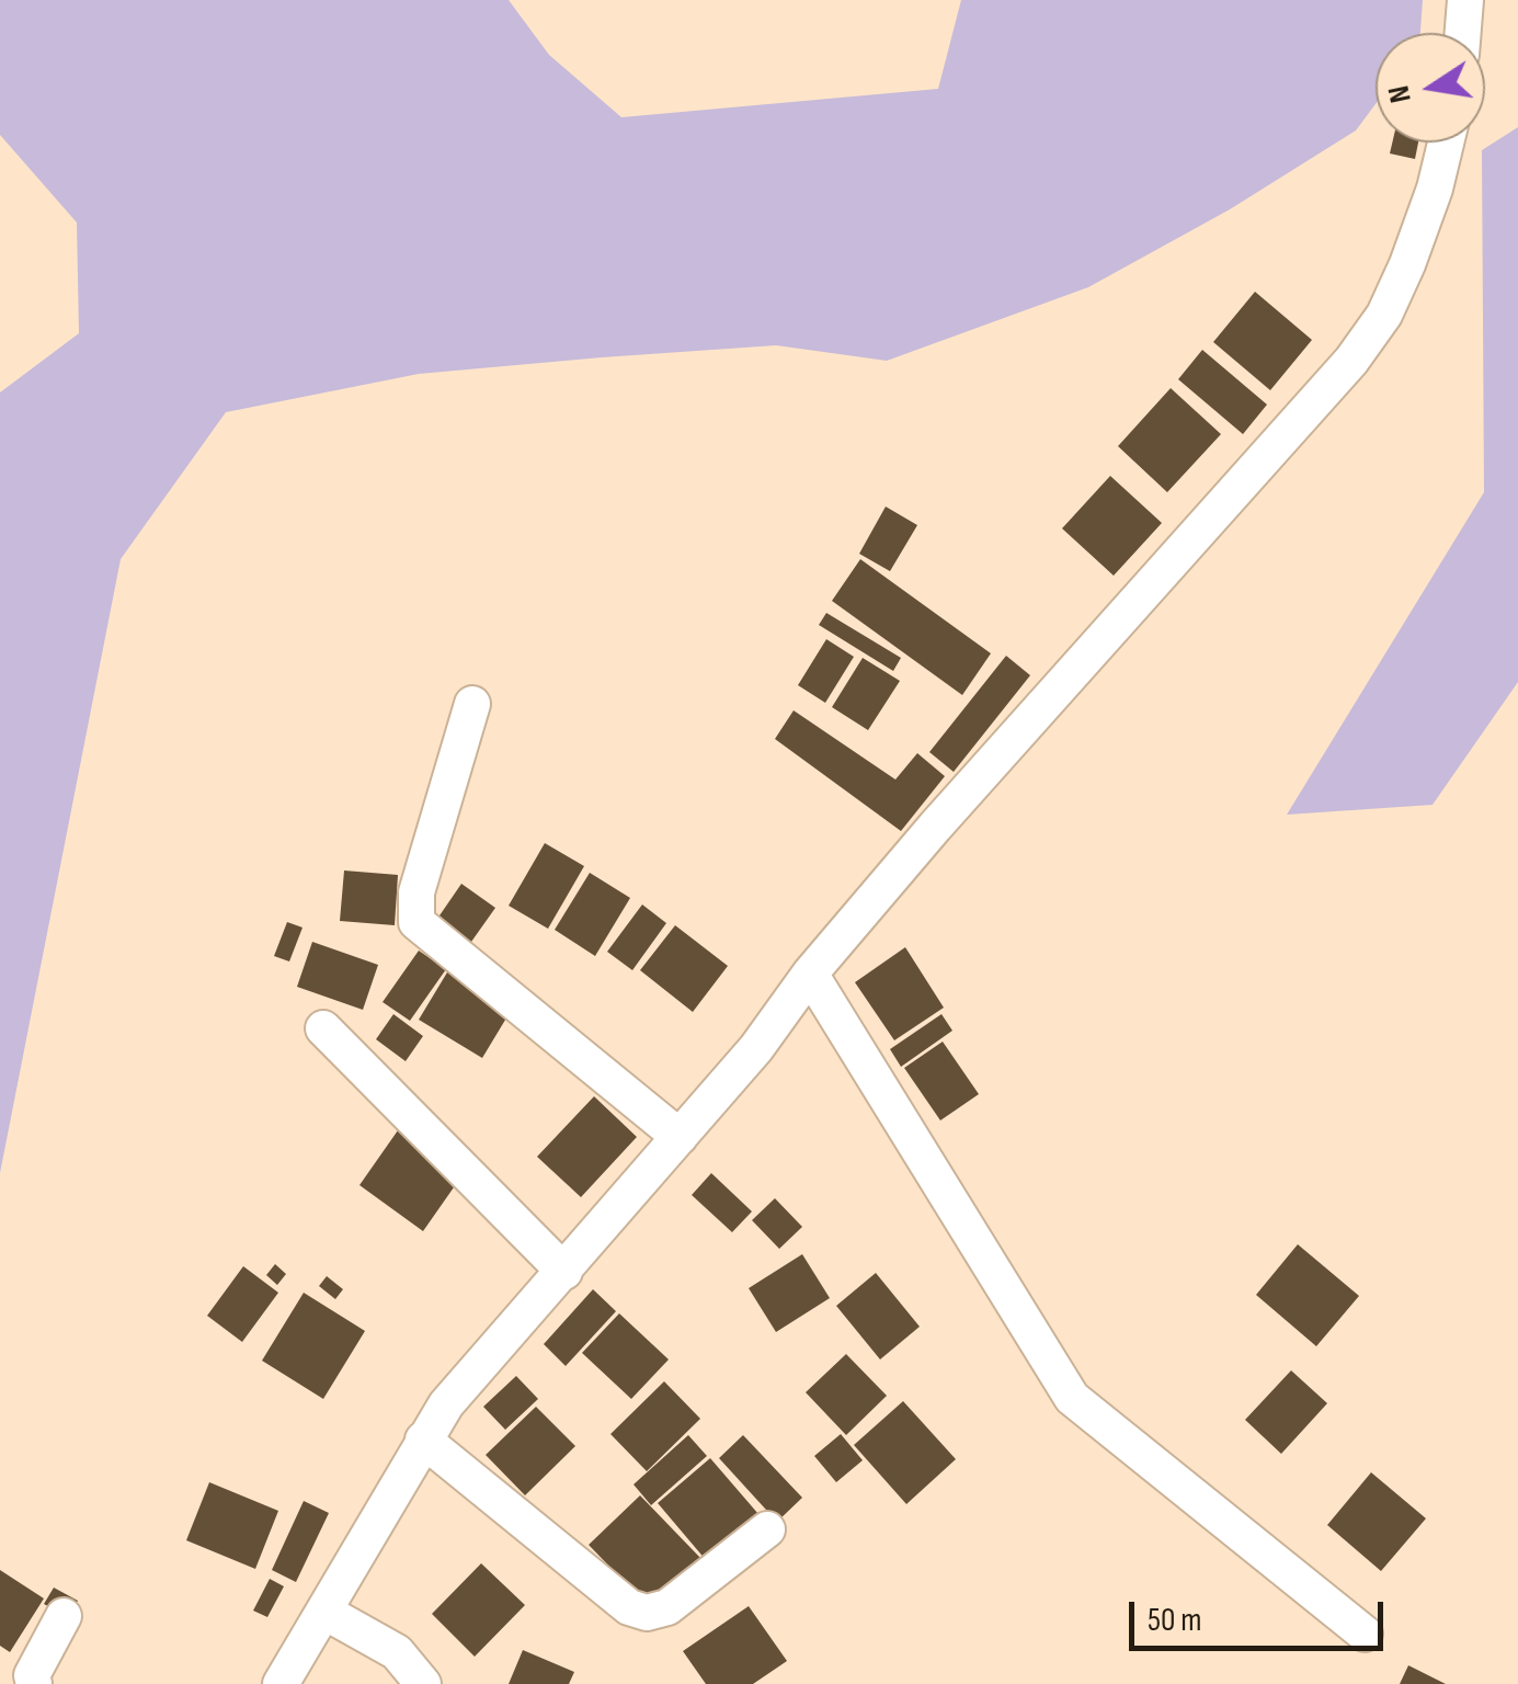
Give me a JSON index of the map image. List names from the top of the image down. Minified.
{"scale_bar":"50 m","north":"left"}
